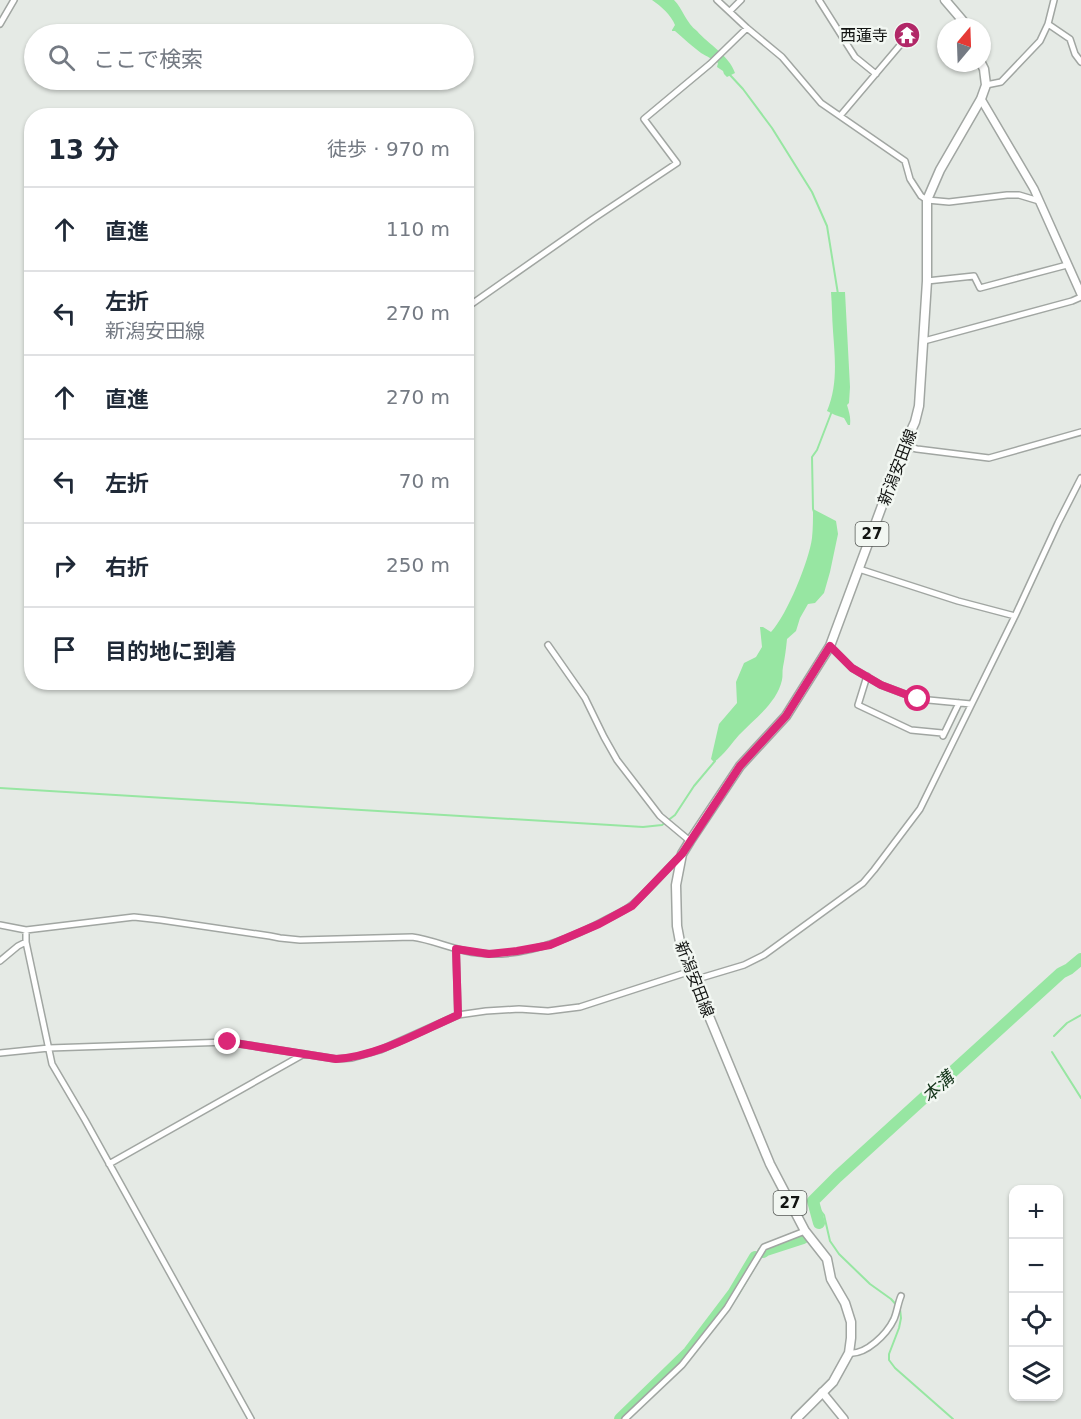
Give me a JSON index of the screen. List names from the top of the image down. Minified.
{"streets":{"main road":["新潟安田線","27"]},"water":["本溝"],"places":{"temple":["西蓮寺"]},"north":"top","page":{"search":"ここで検索","heading":["13 分","徒歩 · 970 m"],"list":[["直進","110 m"],["左折","新潟安田線","270 m"],["直進","270 m"],["左折","70 m"],["右折","250 m"],"目的地に到着"],"map_buttons":["+","−"]}}
